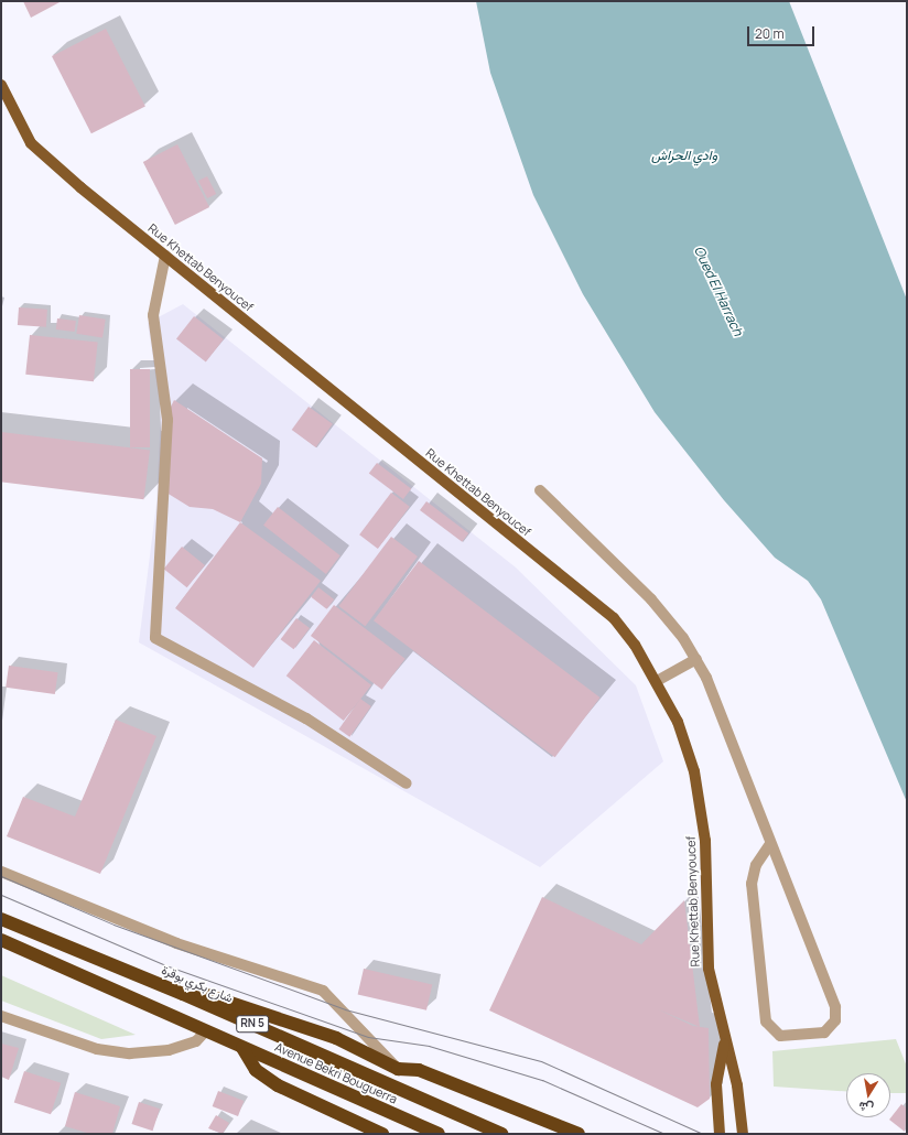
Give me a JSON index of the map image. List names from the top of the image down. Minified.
{"streets":{"highway":["شارع بكري بوقرة","RN 5","Avenue Bekri Bouguerra"],"main road":["Rue Khettab Benyoucef"]},"water":["وادي الحراش","Oued El Harrach"],"scale_bar":"20 m","north":"bottom"}
